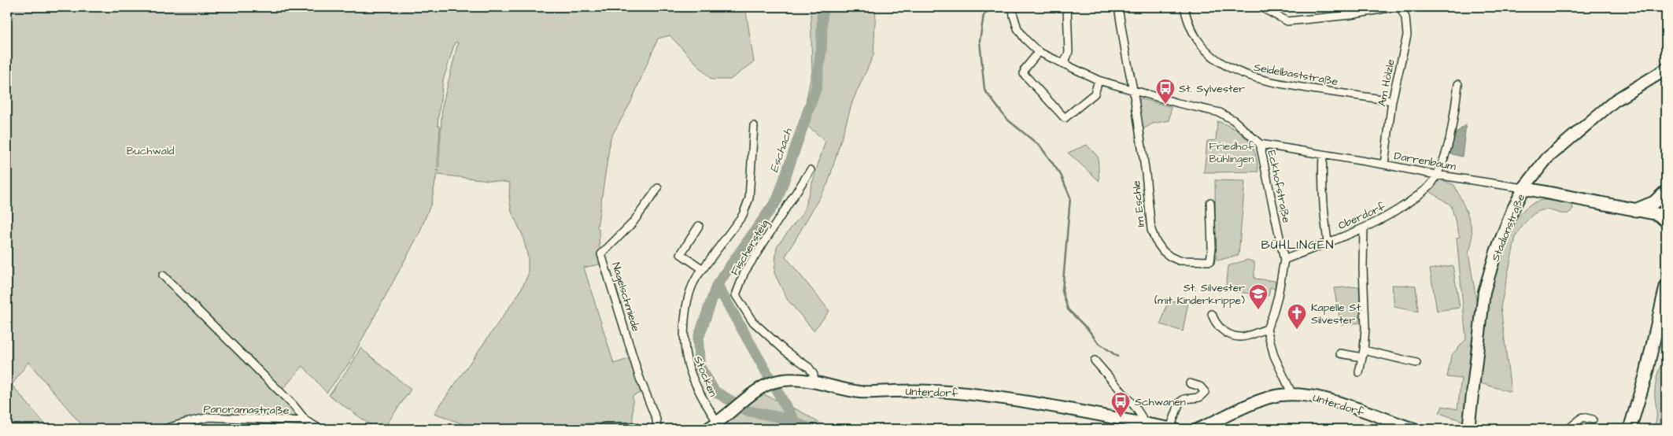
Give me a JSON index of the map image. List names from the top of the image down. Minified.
{"streets":{"street":["Seidelbaststraße","Am Hölzle","Darrenbaum","Eckhofstraße","Im Eschle","Oberdorf","Stadionstraße","Fischersteig","Nagelschmiede","Stocken","Unterdorf","Panoramastraße"]},"crossings":[["Seidelbaststraße","Am Hölzle"],["Am Hölzle","Darrenbaum"],["Darrenbaum","Eckhofstraße"],["Darrenbaum","Oberdorf"],["Darrenbaum","Stadionstraße"],["Eckhofstraße","Im Eschle"],["Eckhofstraße","Oberdorf"],["Fischersteig","Unterdorf"],["Stocken","Unterdorf"]],"districts":["BÜHLINGEN"],"water":["Eschach"],"parks":["Friedhof Bühlingen","Buchwald"],"places":{"bus stop":["St. Sylvester","Schwanen"],"school or university":["St. Silvester (mit Kinderkrippe)"],"church":["Kapelle St. Silvester"]}}
